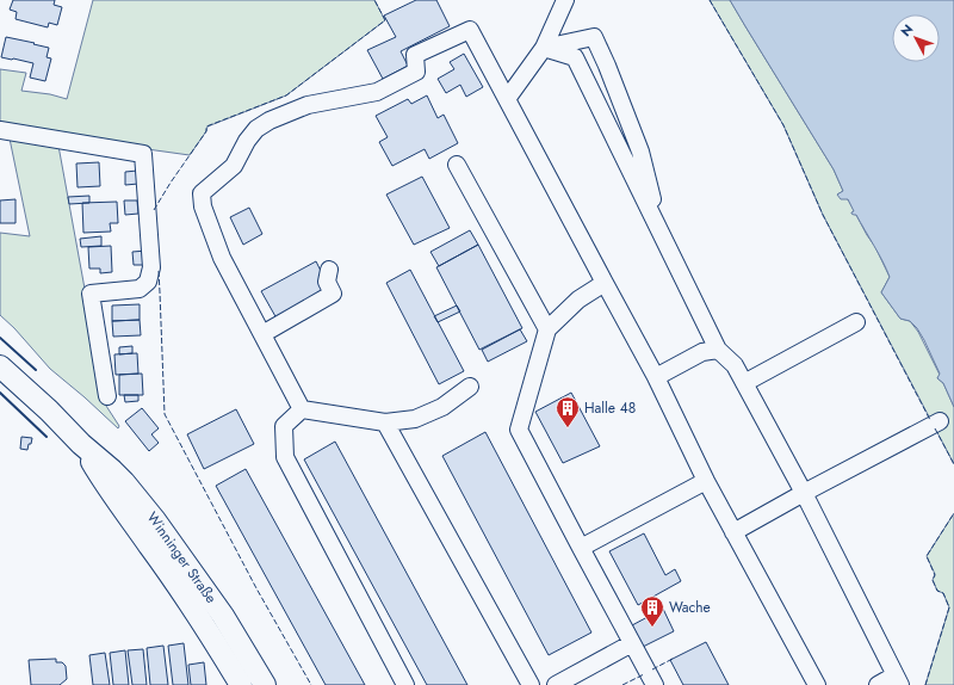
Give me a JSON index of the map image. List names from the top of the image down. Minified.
{"streets":{"main road":["Winninger Straße"]},"places":{"building":["Halle 48","Wache"]},"north":"top left"}
